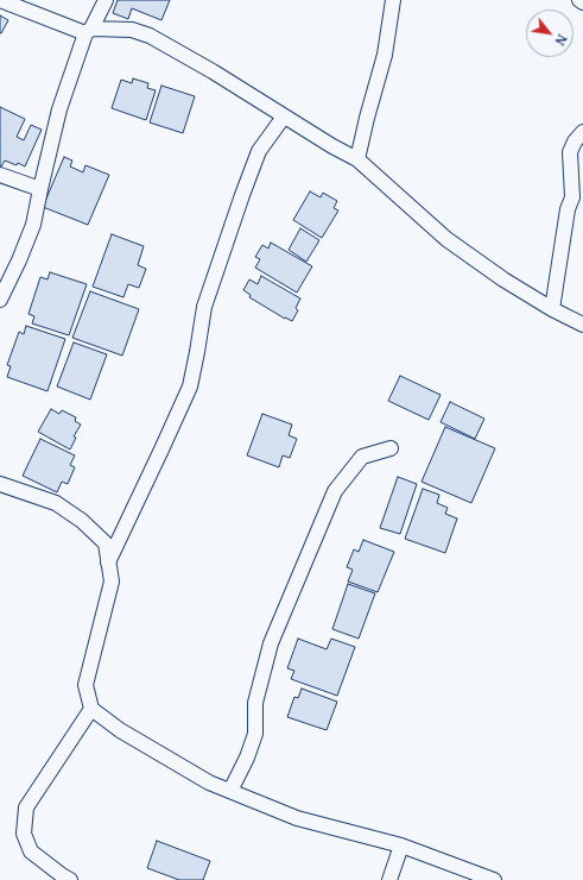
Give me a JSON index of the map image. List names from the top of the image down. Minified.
{"north":"bottom right"}
